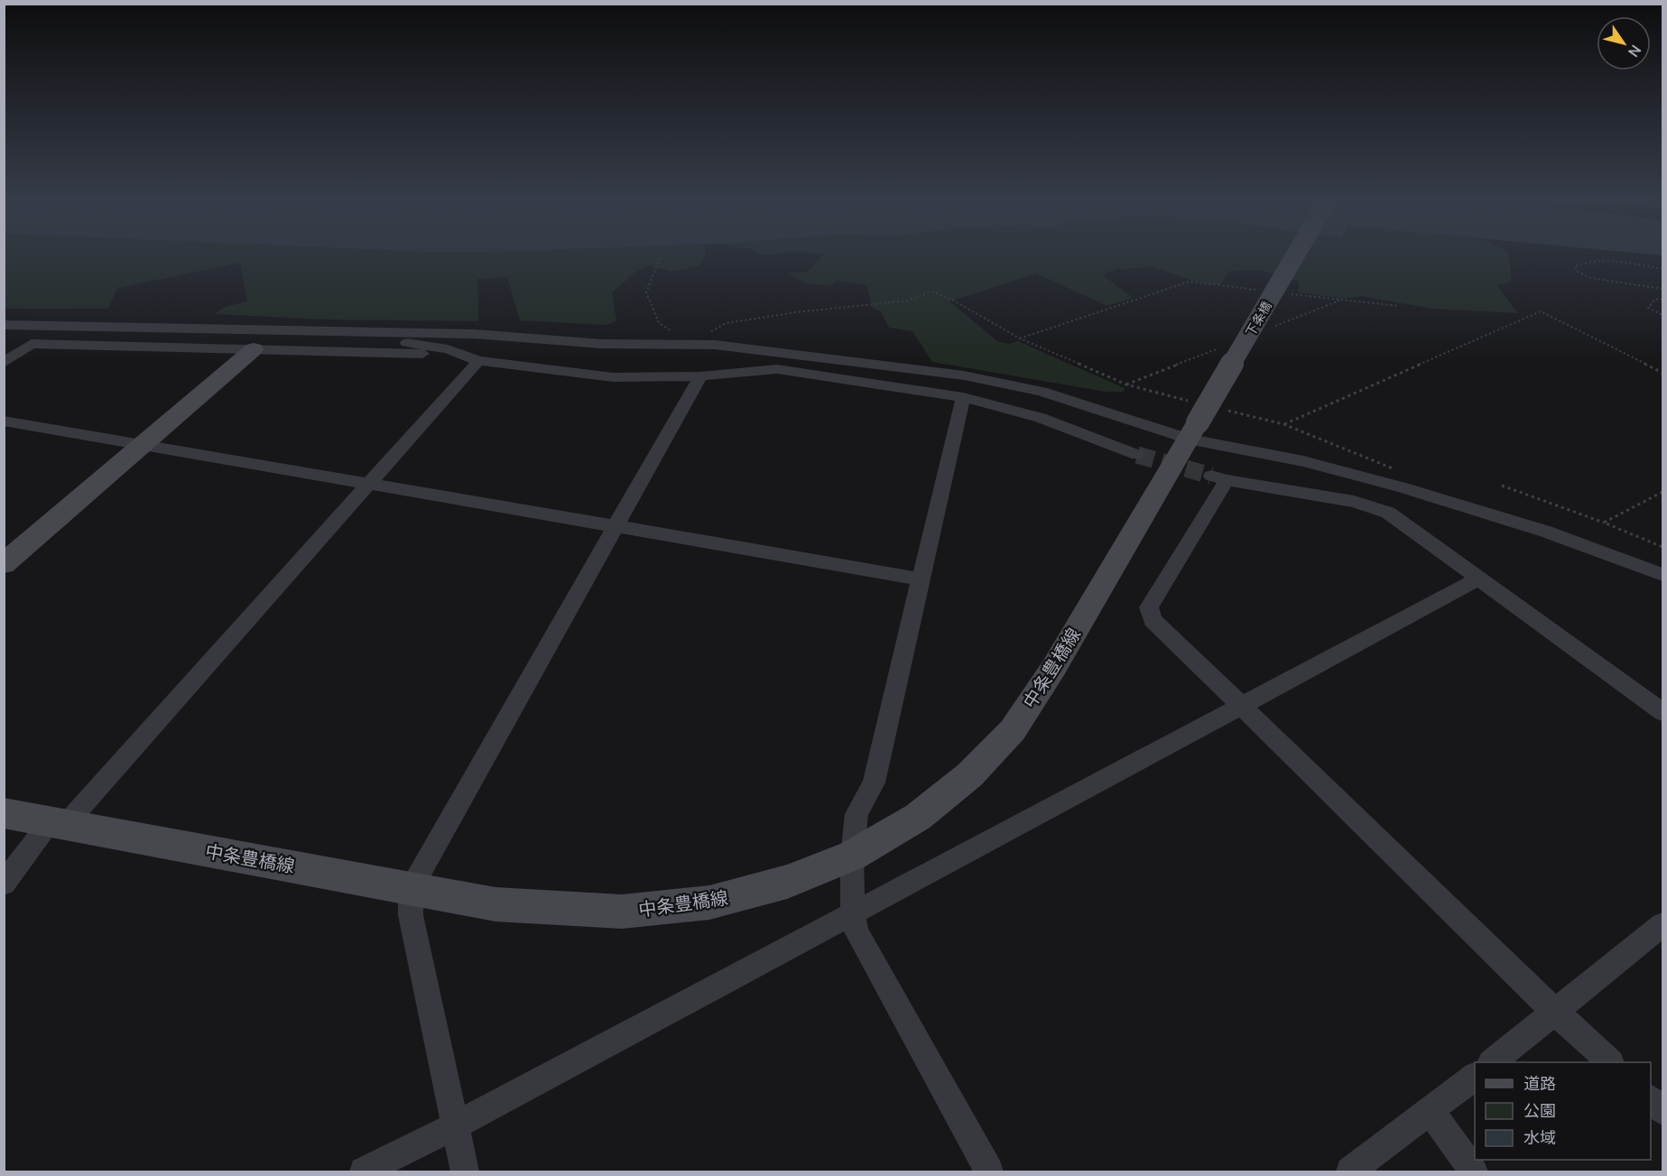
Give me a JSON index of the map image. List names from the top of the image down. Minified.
{"streets":{"main road":["下条橋","中条豊橋線"]},"crossings":[["下条橋","中条豊橋線"]],"legend":["道路","公園","水域"],"north":"bottom right"}
